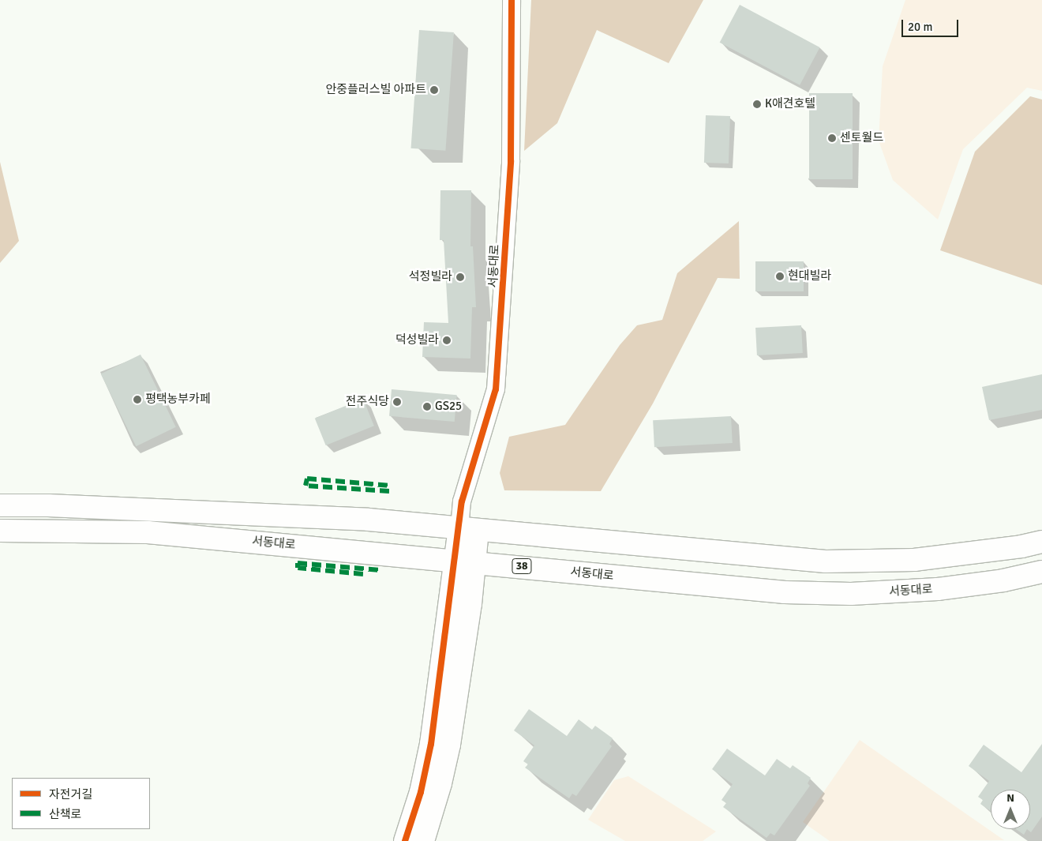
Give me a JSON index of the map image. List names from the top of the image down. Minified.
{"streets":{"main road":["서동대로","38"]},"places":["안중플러스빌 아파트","K애견호텔","센토월드","현대빌라","석정빌라","덕성빌라","평택농부카페","전주식당","GS25"],"legend":["자전거길","산책로"],"scale_bar":"20 m","north":"top"}
